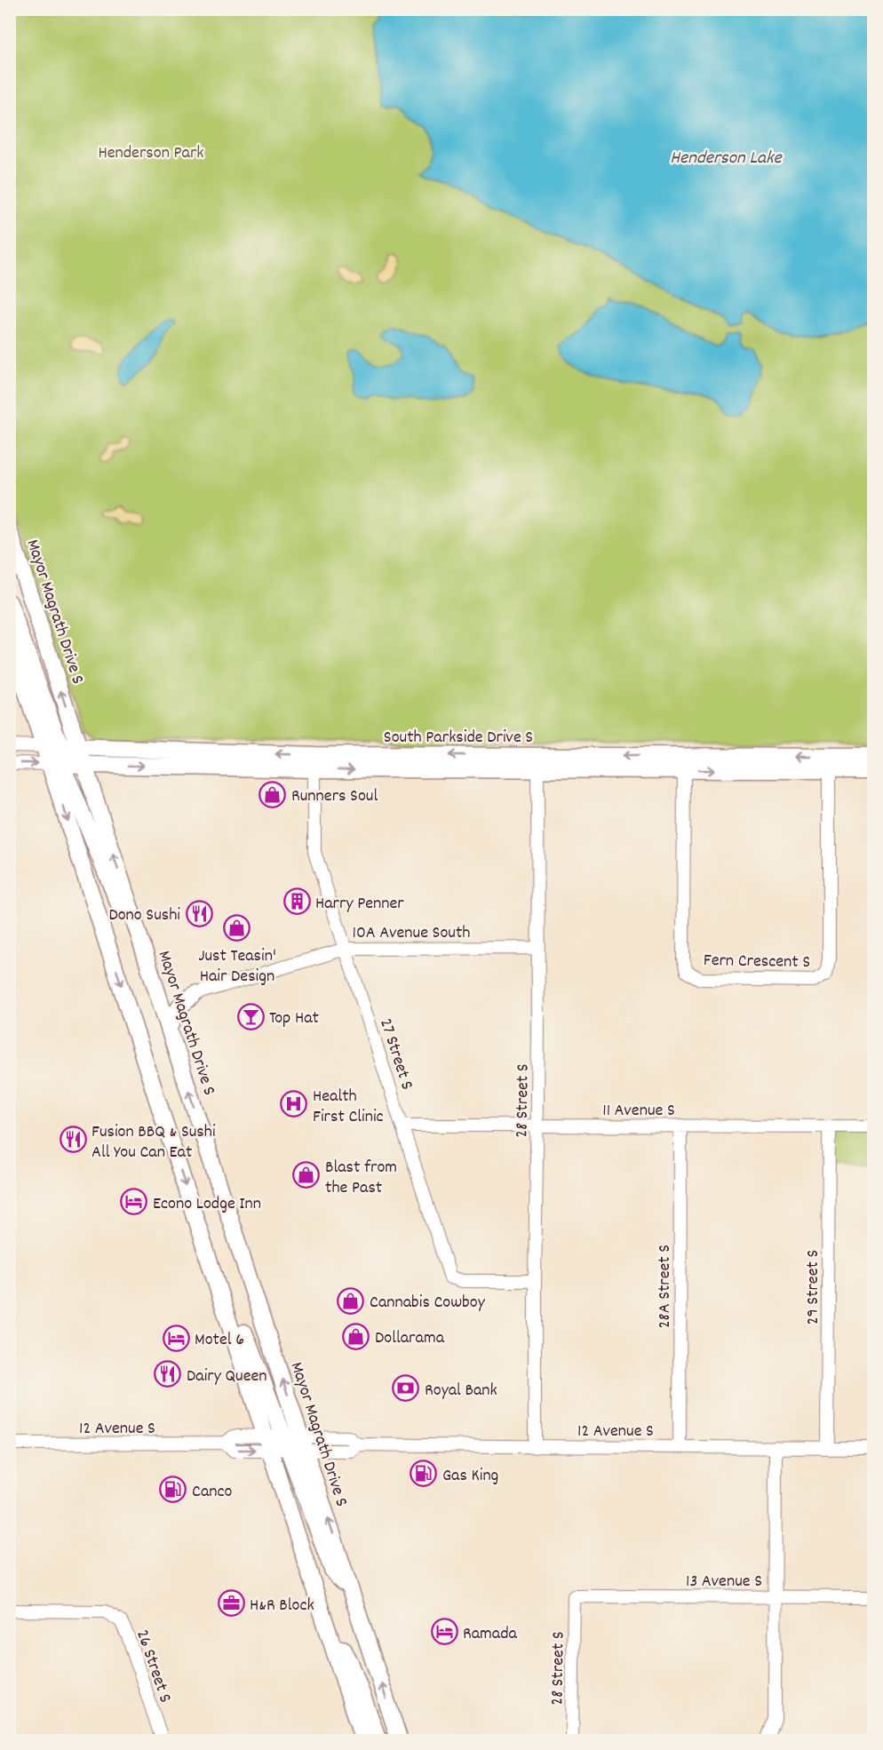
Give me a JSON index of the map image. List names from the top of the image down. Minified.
{"streets":{"main road":["Mayor Magrath Drive S","South Parkside Drive S"],"street":["10A Avenue South","Fern Crescent S","27 Street S","28 Street S","11 Avenue S","28A Street S","29 Street S","12 Avenue S","13 Avenue S","26 Street S"]},"crossings":[["Mayor Magrath Drive S","South Parkside Drive S"],["Mayor Magrath Drive S","12 Avenue S"],["South Parkside Drive S","Fern Crescent S"],["South Parkside Drive S","27 Street S"],["South Parkside Drive S","28 Street S"],["10A Avenue South","27 Street S"],["10A Avenue South","28 Street S"],["27 Street S","28 Street S"],["27 Street S","11 Avenue S"],["28 Street S","11 Avenue S"],["28 Street S","12 Avenue S"],["28 Street S","13 Avenue S"],["11 Avenue S","28A Street S"],["11 Avenue S","29 Street S"],["28A Street S","12 Avenue S"],["29 Street S","12 Avenue S"]],"water":["Henderson Lake"],"parks":["Henderson Park"],"places":{"shop":["Runners Soul","Just Teasin' Hair Design","Blast from the Past","Cannabis Cowboy","Dollarama"],"building":["Harry Penner"],"restaurant":["Dono Sushi","Fusion BBQ & Sushi All You Can Eat","Dairy Queen"],"bar":["Top Hat"],"hospital":["Health First Clinic"],"hotel":["Econo Lodge Inn","Motel 6","Ramada"],"bank":["Royal Bank"],"fuel station":["Gas King","Canco"],"office":["H&R Block"]}}
